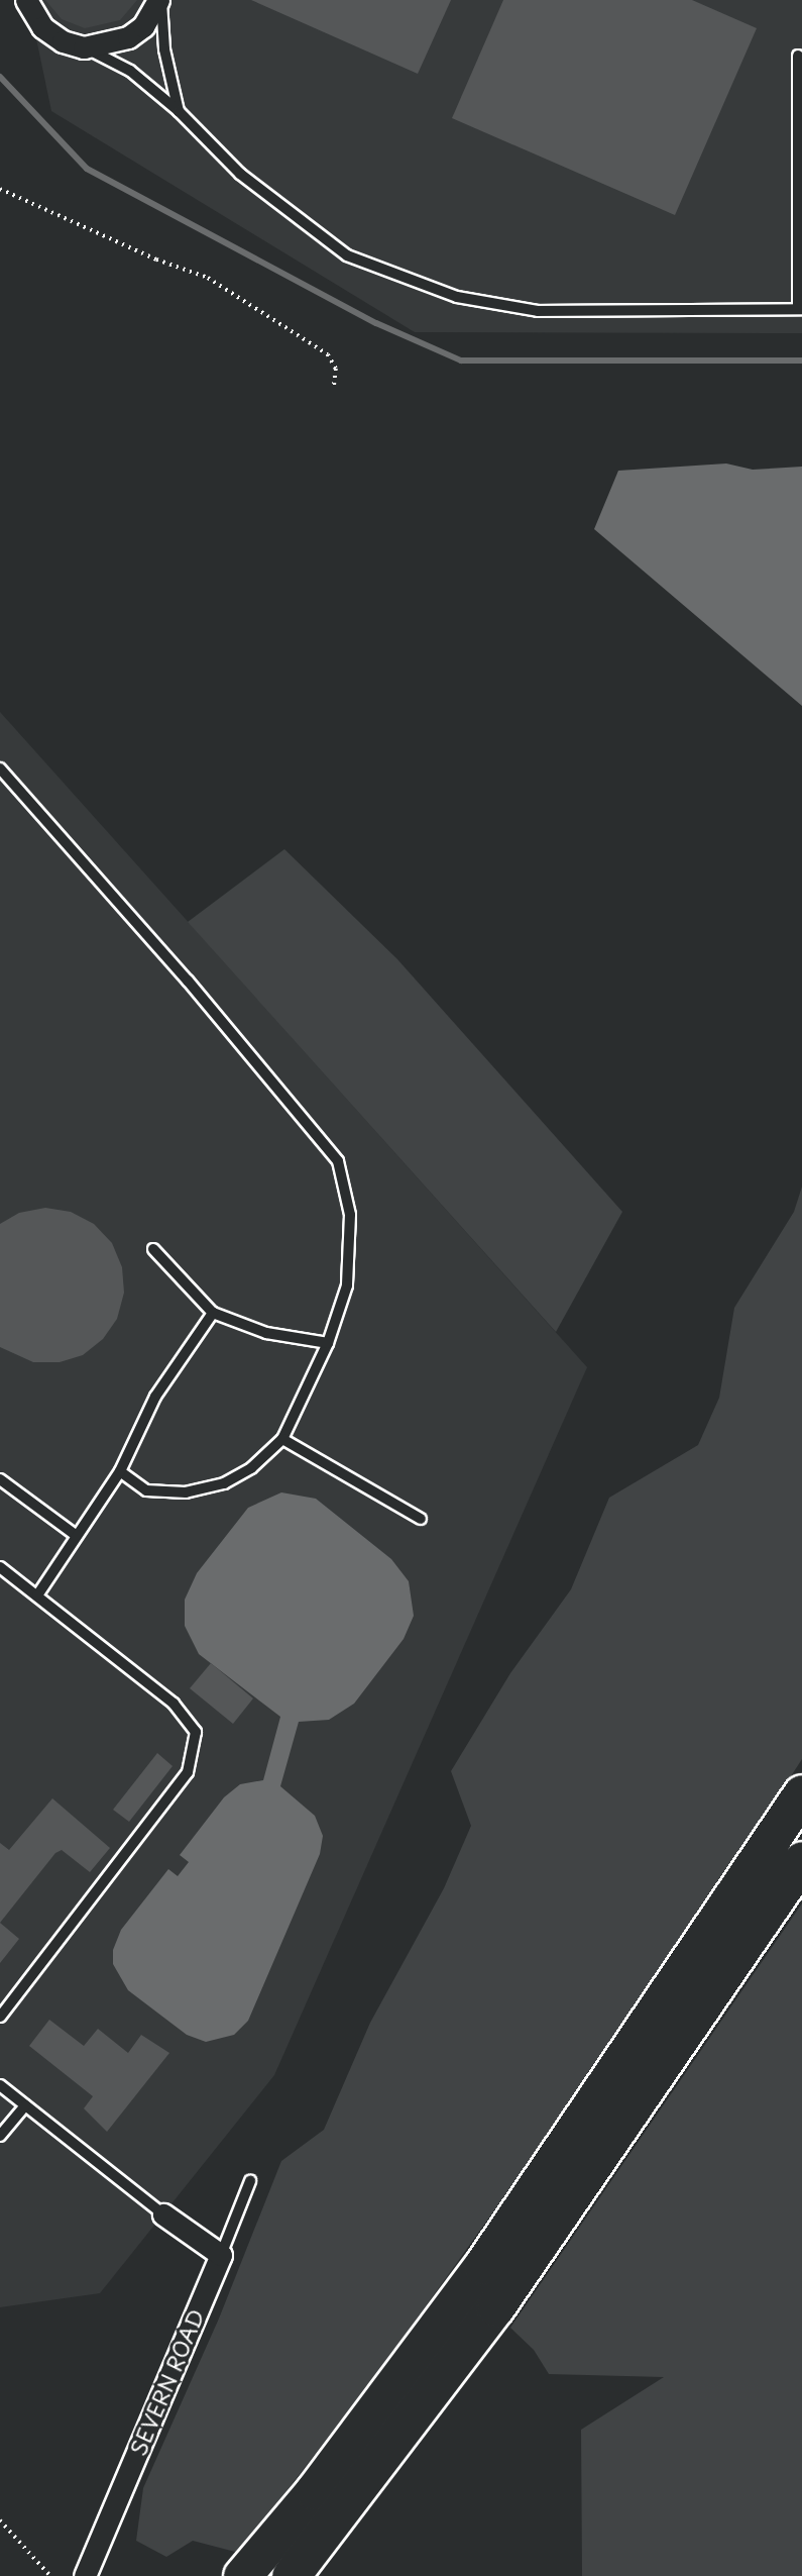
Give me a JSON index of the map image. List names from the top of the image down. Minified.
{"streets":{"street":["SEVERN ROAD"]}}
